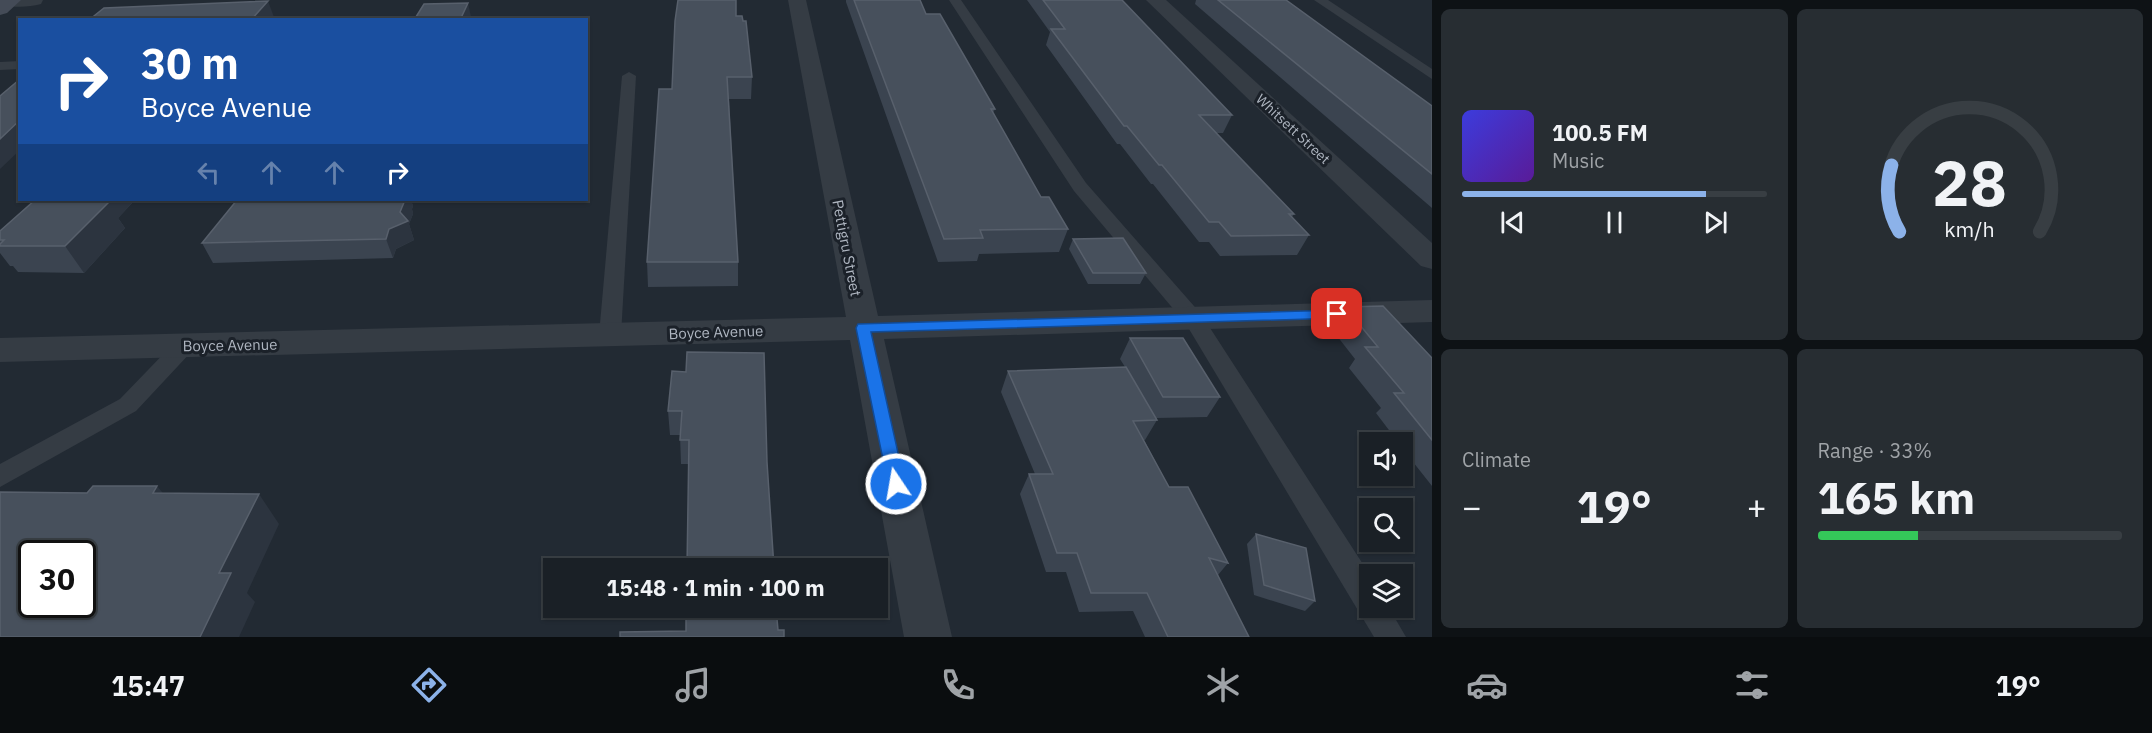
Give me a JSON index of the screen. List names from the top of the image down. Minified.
{"streets":{"street":["Whitsett Street","Pettigru Street","Boyce Avenue"]},"crossings":[["Pettigru Street","Boyce Avenue"]],"page":{"turn":["30 m","Boyce Avenue"],"song":["100.5 FM","Music"],"tile":["Climate",["Range · 33%","165 km"]],"heat":["−","19°","+"],"limit":"30","trip":"15:48 · 1 min · 100 m","tabs":["15:47","19°"],"gauge":["28","km/h"]}}
